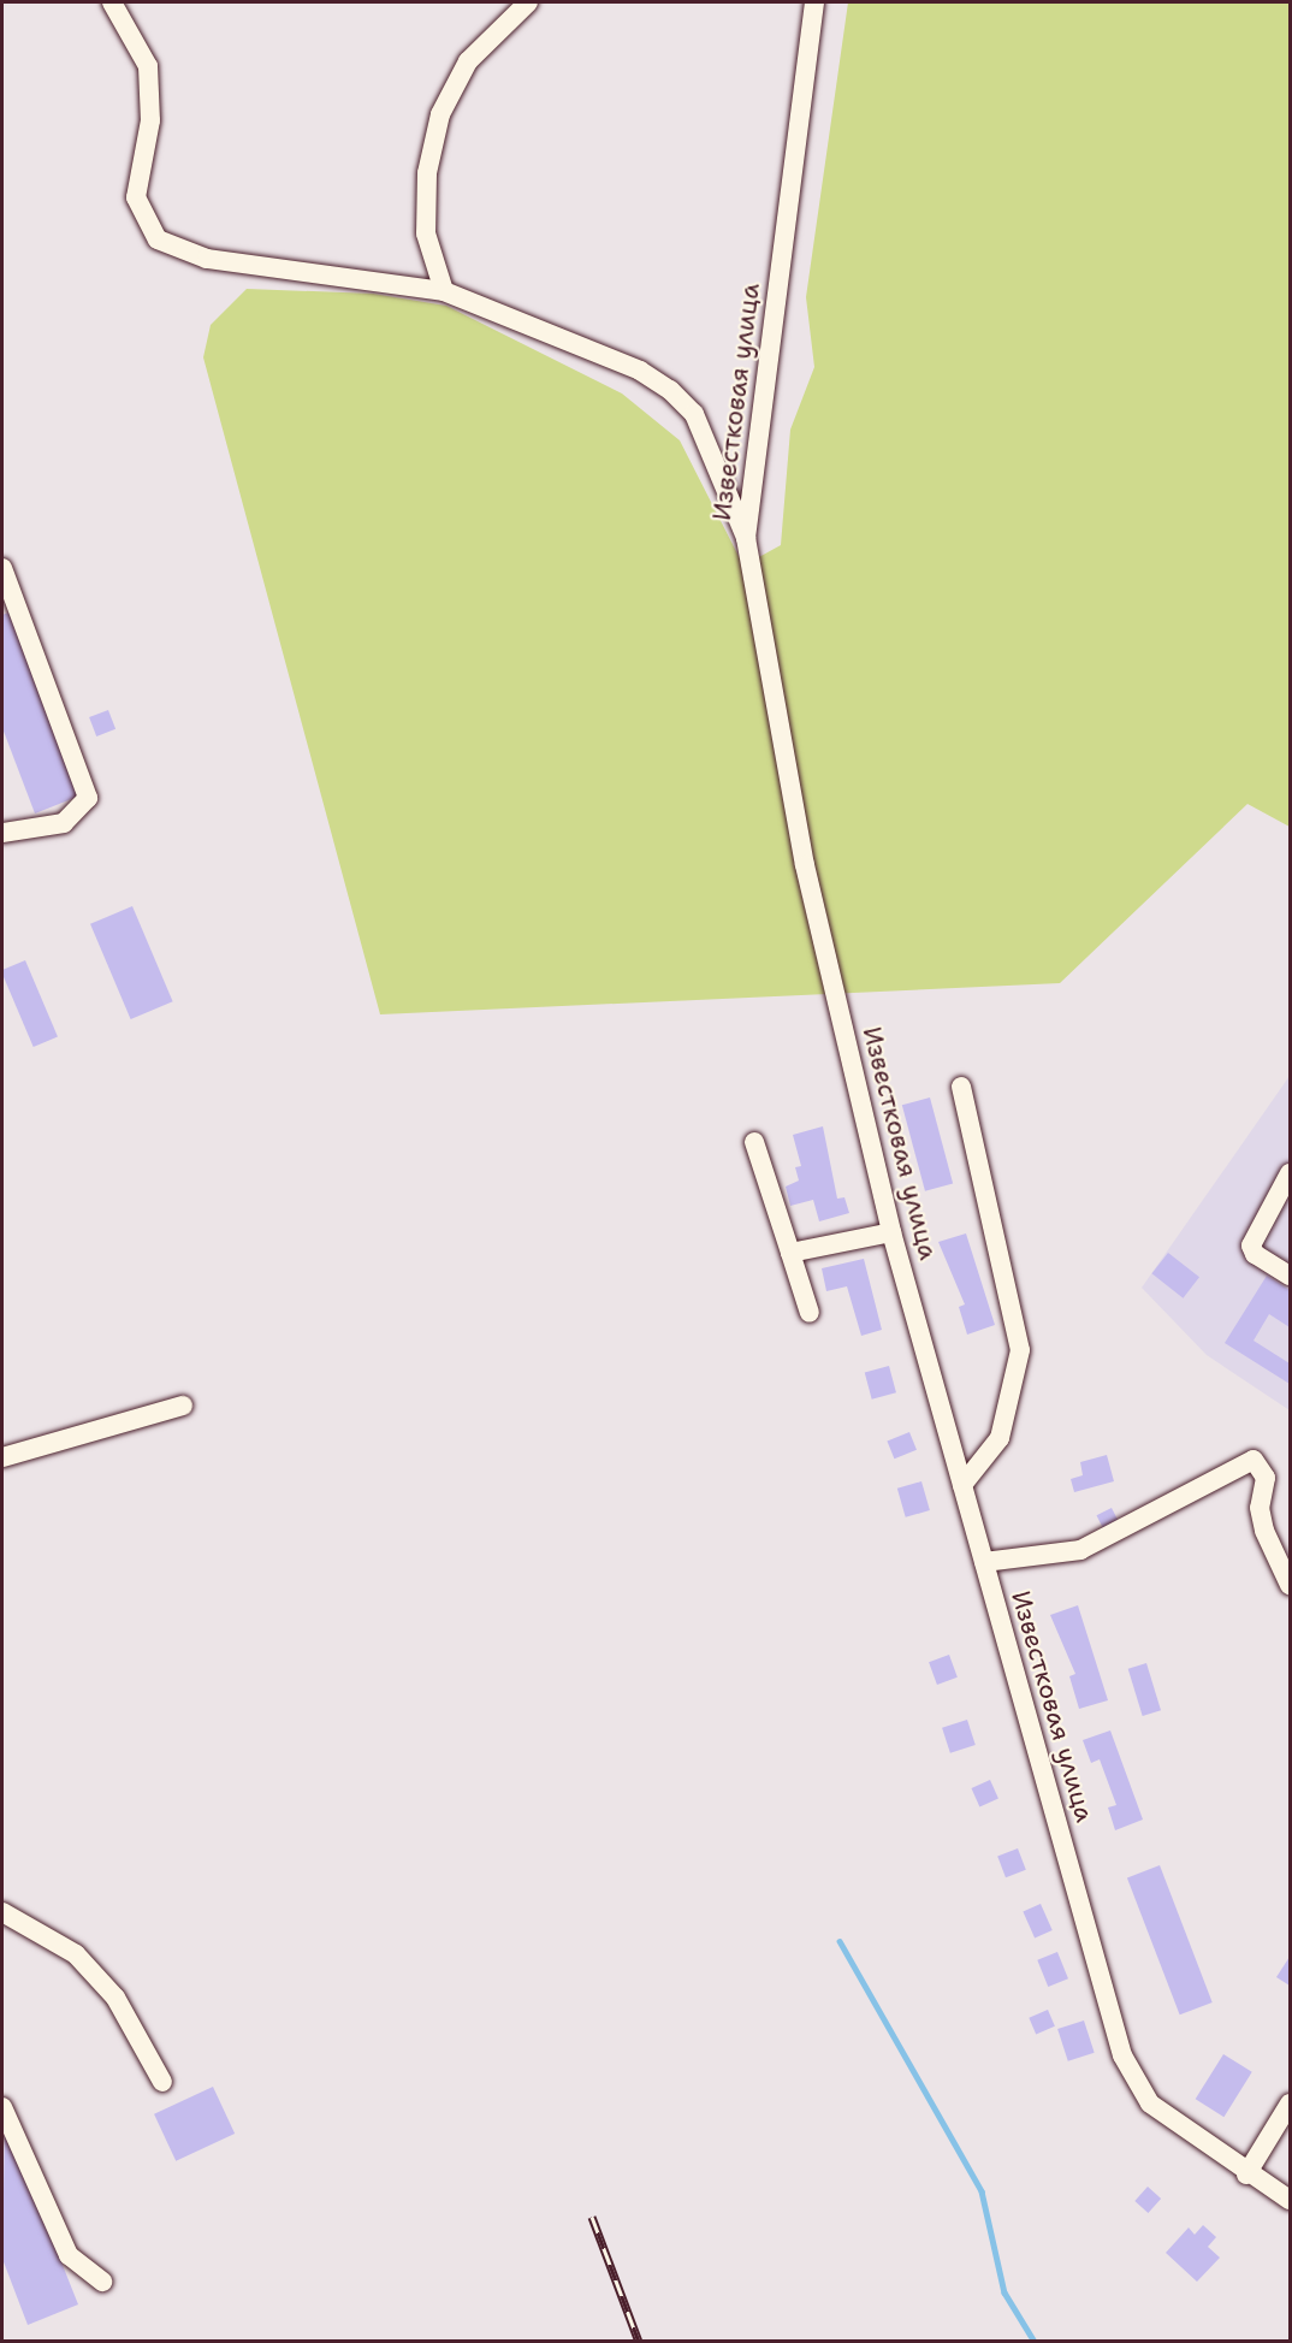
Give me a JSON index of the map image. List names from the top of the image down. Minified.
{"streets":{"street":["Известковая улица"]}}
